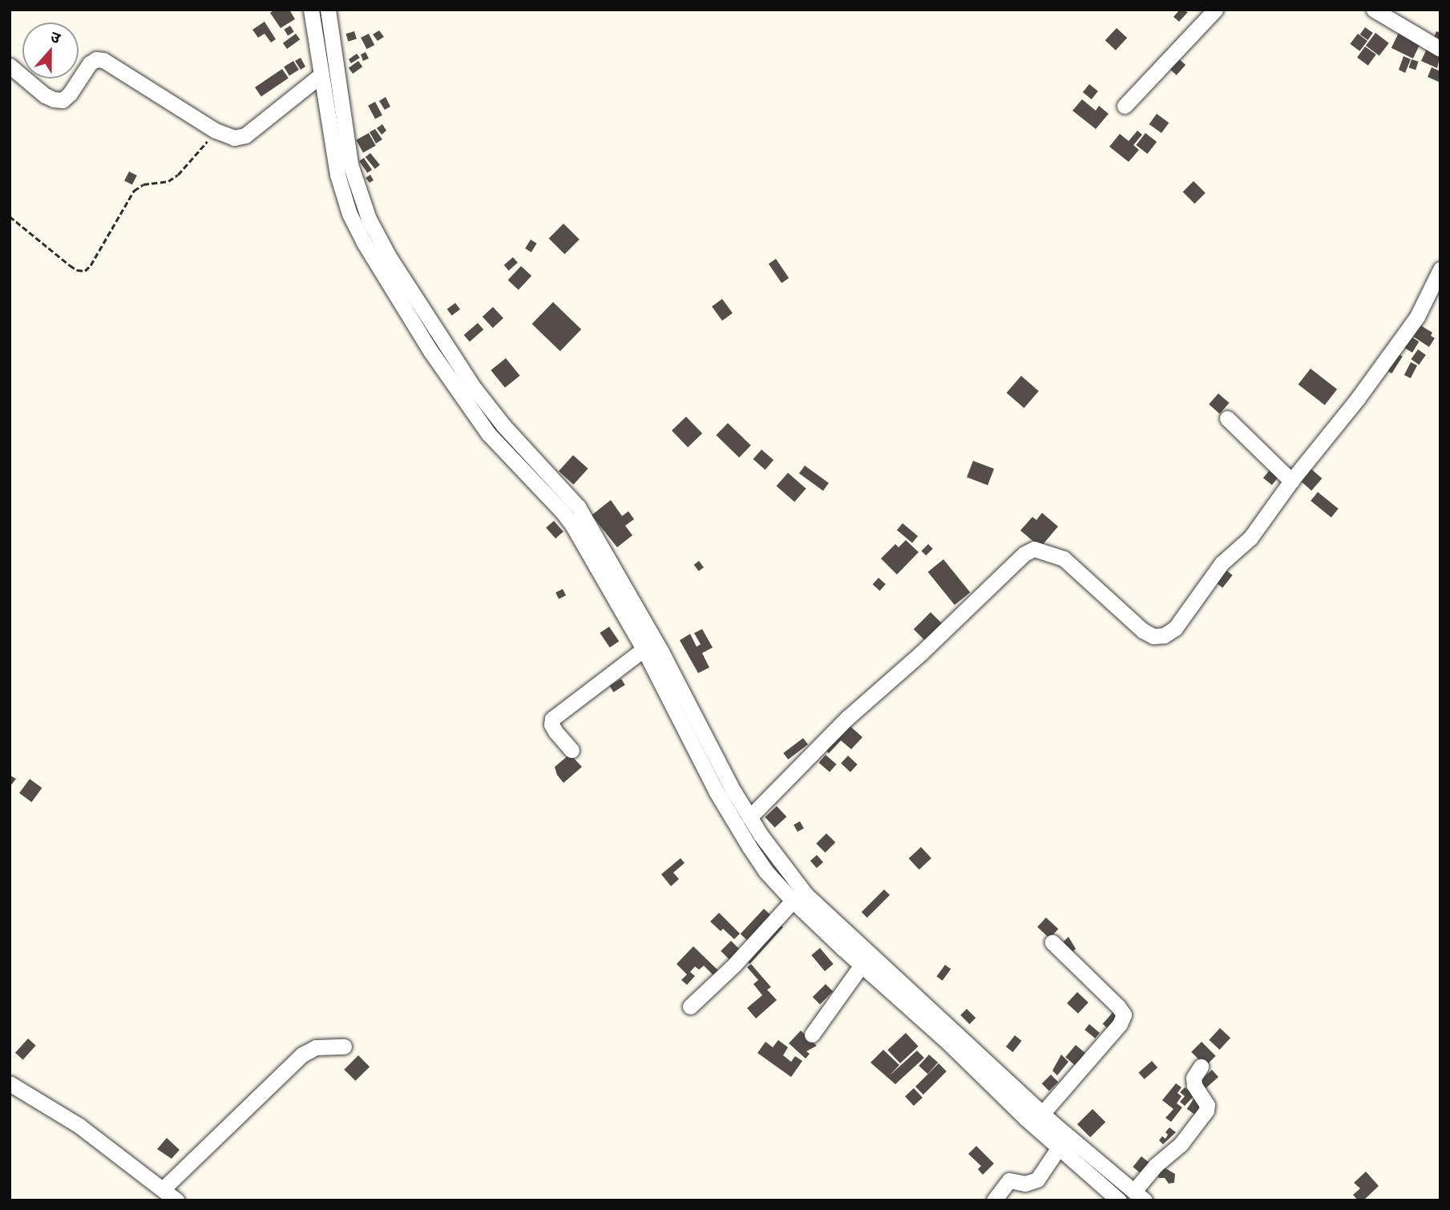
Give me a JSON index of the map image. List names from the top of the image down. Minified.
{"north":"top"}
